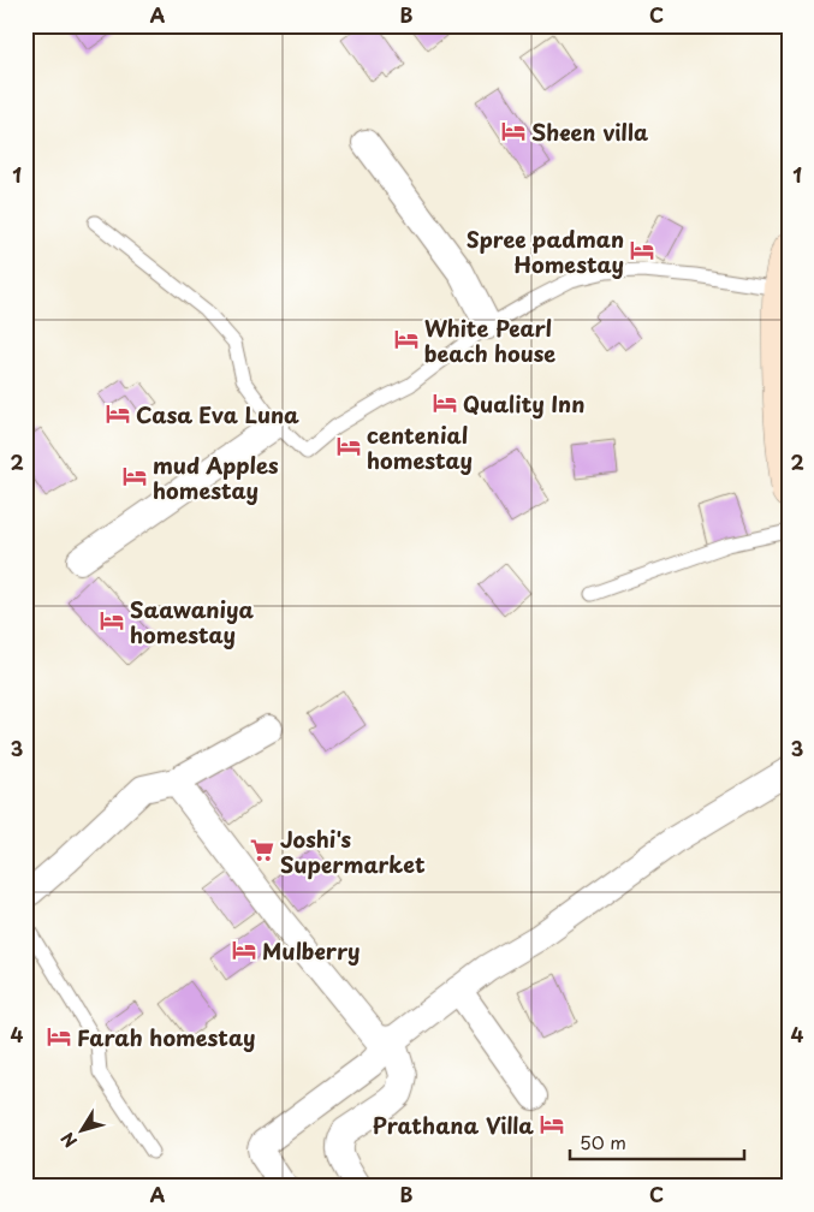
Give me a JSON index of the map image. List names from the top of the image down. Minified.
{"places":{"hotel":["Sheen villa","Spree padman Homestay","White Pearl beach house","Quality Inn","Casa Eva Luna","centenial homestay","mud Apples homestay","Saawaniya homestay","Mulberry","Farah homestay","Prathana Villa"],"supermarket":["Joshi's Supermarket"]},"scale_bar":"50 m","north":"bottom left","grid":{"columns":["A","B","C"],"rows":["1","2","3","4"]}}
